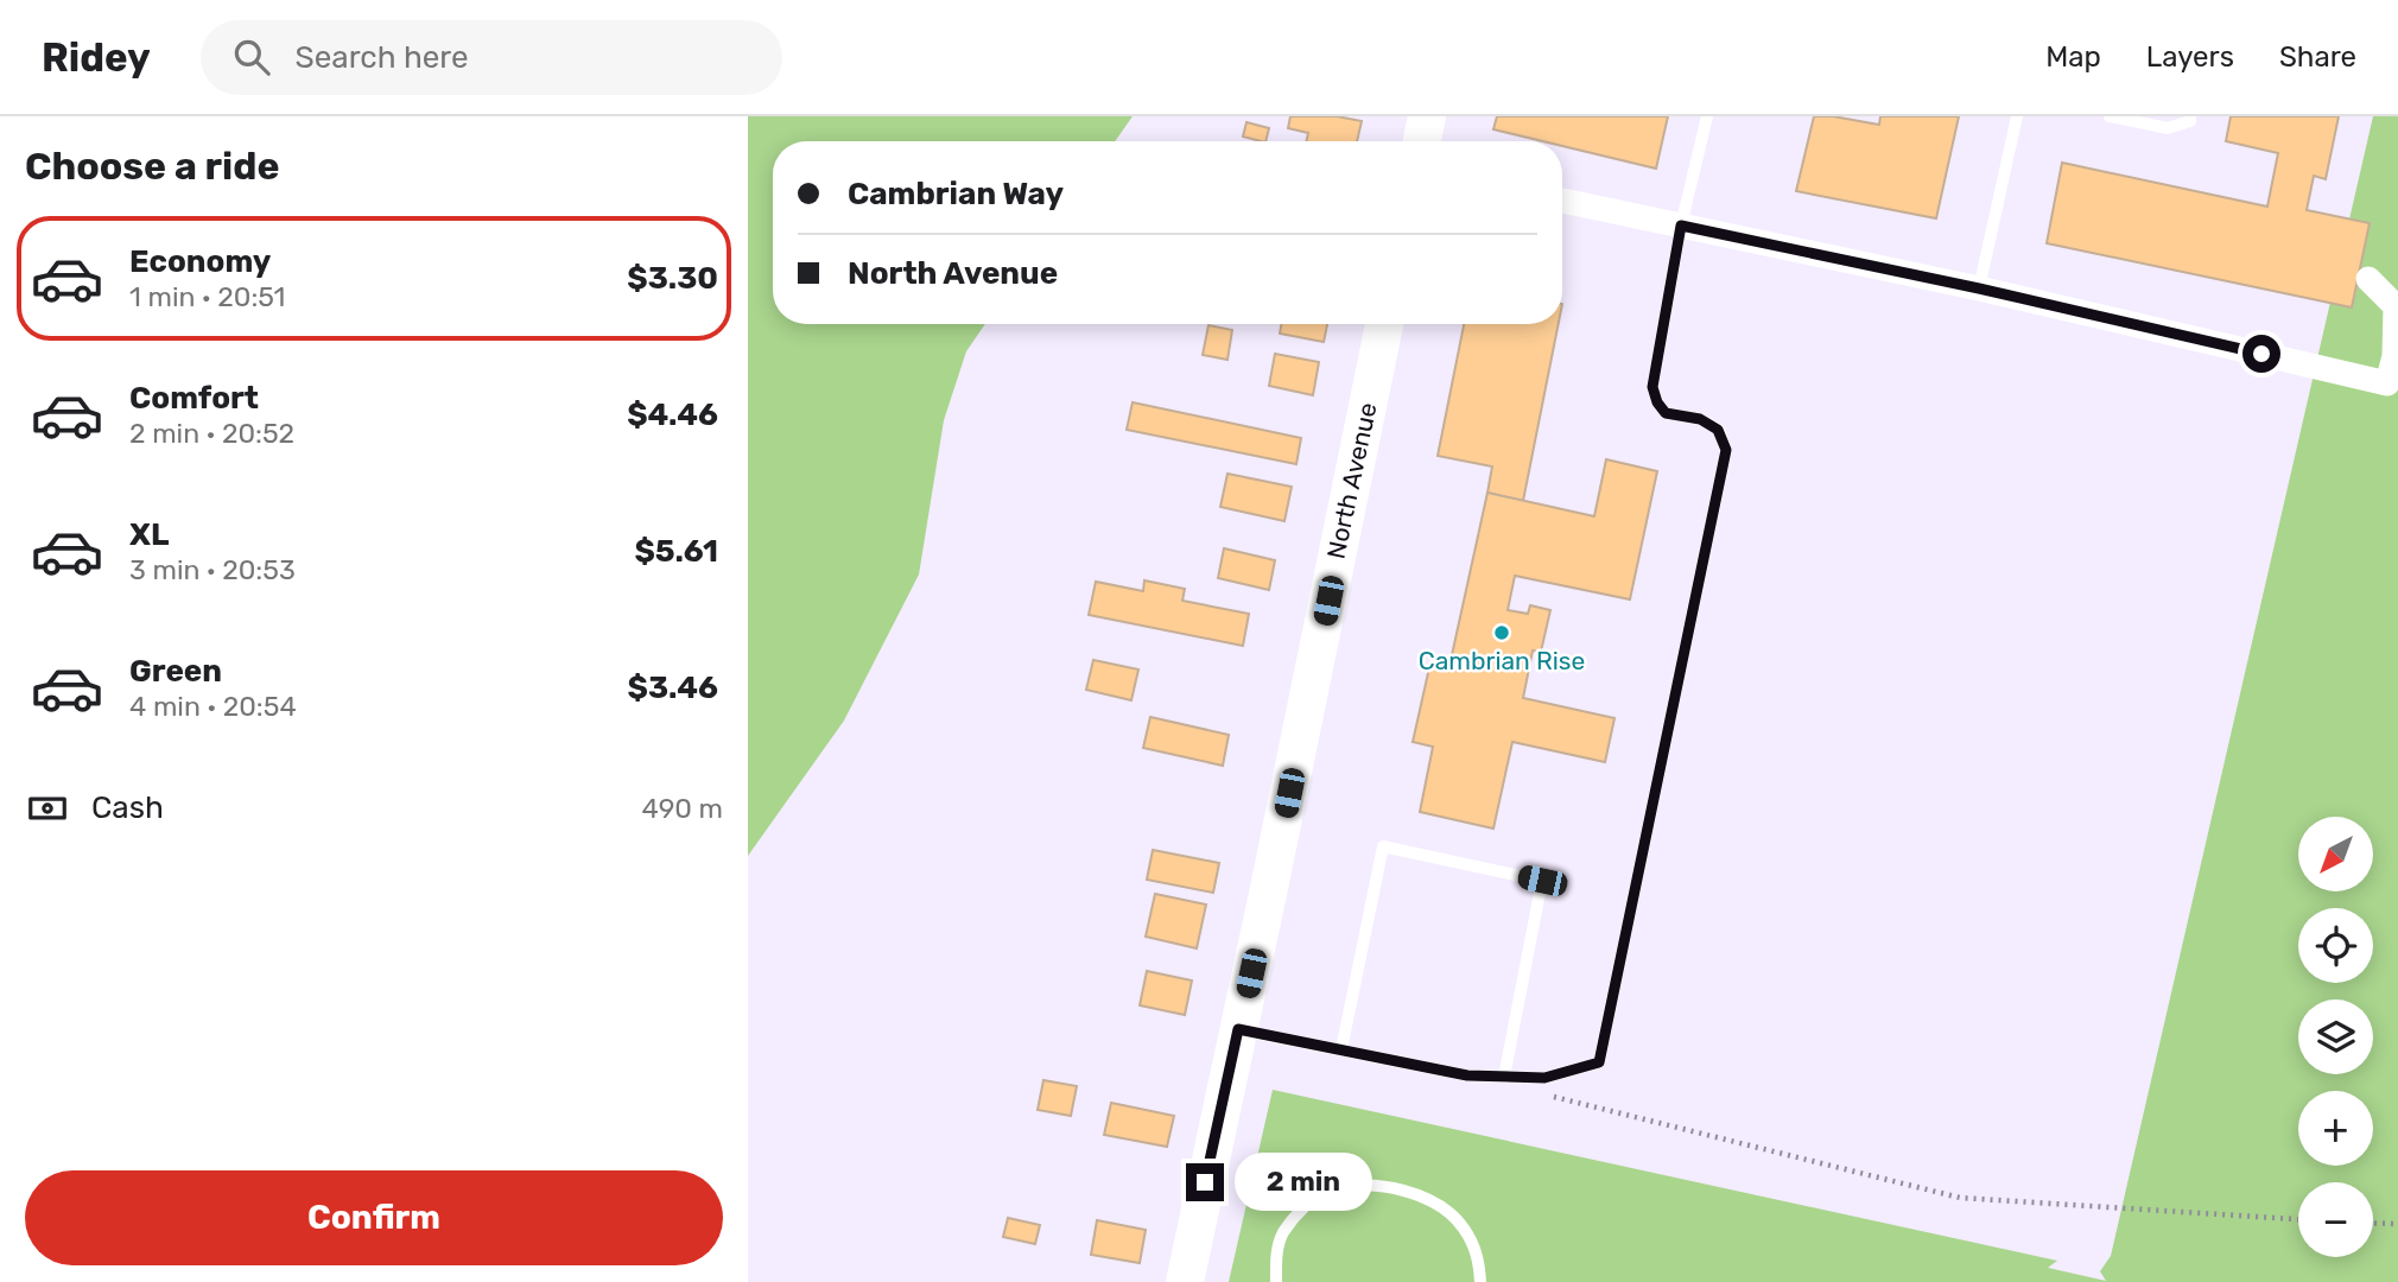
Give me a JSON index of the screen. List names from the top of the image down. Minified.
{"streets":{"main road":["North Avenue"]},"places":["Cambrian Rise"],"north":"bottom left","page":{"header":"Ridey","search":"Search here","nav":["Map","Layers","Share"],"heading":"Choose a ride","banner":["Cambrian Way","North Avenue"],"list":[{"name":"Economy","note":"1 min · 20:51","value":"$3.30"},{"name":"Comfort","note":"2 min · 20:52","value":"$4.46"},{"name":"XL","note":"3 min · 20:53","value":"$5.61"},{"name":"Green","note":"4 min · 20:54","value":"$3.46"}],"pay":["Cash","490 m"],"map_buttons":["+","−"],"bubble":"2 min","buttons":"Confirm"}}
